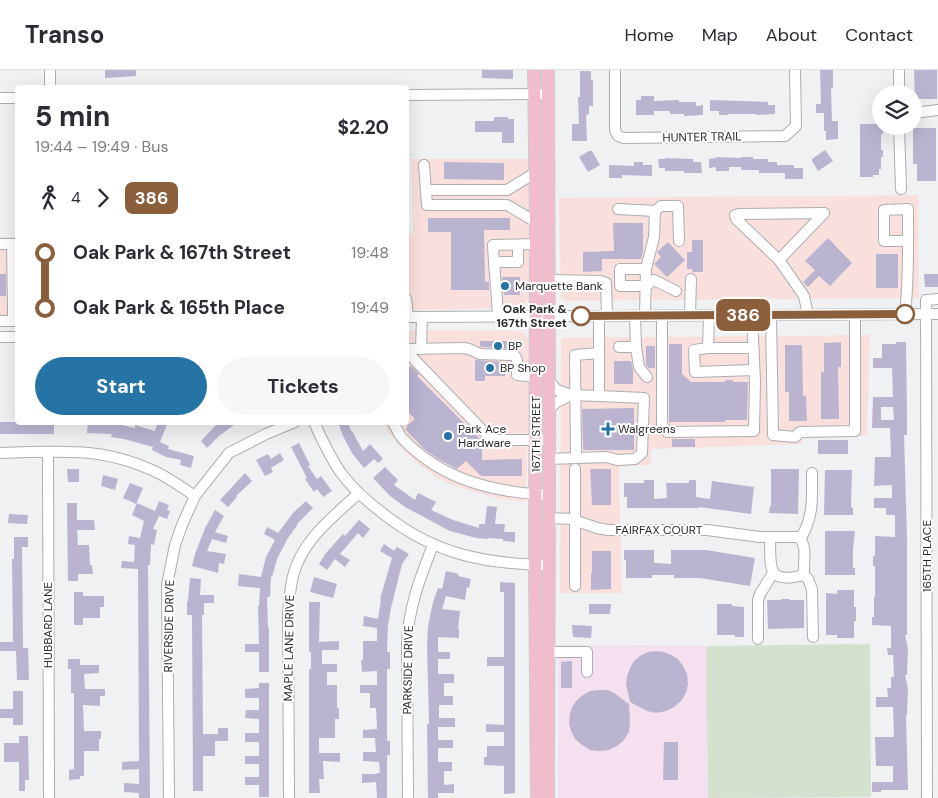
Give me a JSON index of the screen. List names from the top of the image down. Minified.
{"streets":{"main road":["167TH STREET"],"street":["HUNTER TRAIL","FAIRFAX COURT","165TH PLACE","HUBBARD LANE","RIVERSIDE DRIVE","MAPLE LANE DRIVE","PARKSIDE DRIVE"]},"crossings":[["167TH STREET","FAIRFAX COURT"]],"places":{"other":["Marquette Bank","Oak Park & 167th Street","BP","BP Shop","Park Ace Hardware"],"health":["Walgreens"]},"lines":["bus line 386"],"page":{"header":"Transo","nav":["Home","Map","About","Contact"],"on_map":"386","heading":["5 min","19:44 – 19:49 · Bus","$2.20"],"legs":["4","386"],"list":[{"name":"Oak Park & 167th Street","value":"19:48"},{"name":"Oak Park & 165th Place","value":"19:49"}],"buttons":["Start","Tickets"]}}
